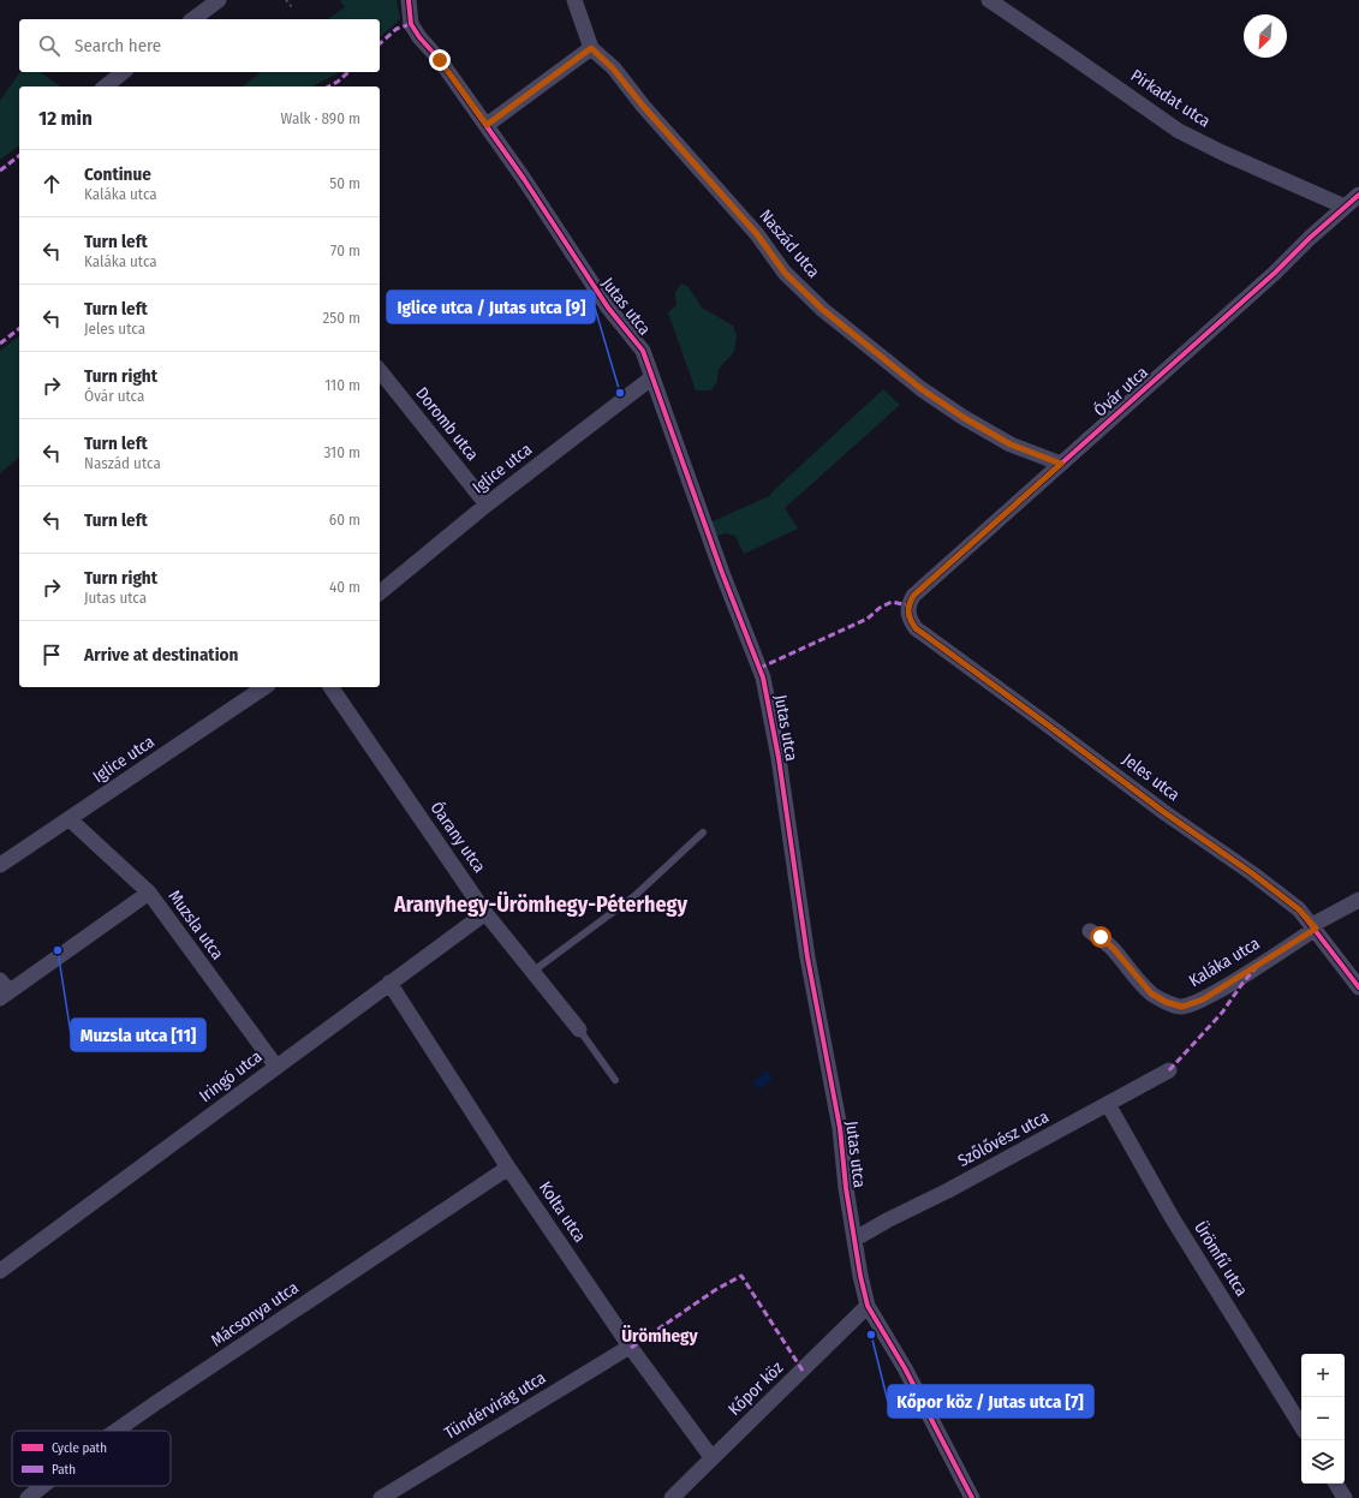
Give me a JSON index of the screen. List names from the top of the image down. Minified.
{"streets":{"street":["Pirkadat utca","Naszád utca","Jutas utca","Óvár utca","Doromb utca","Iglice utca","Jeles utca","Óarany utca","Muzsla utca","Kaláka utca","Iringó utca","Szőlővész utca","Kolta utca","Ürömfű utca","Mácsonya utca","Kőpor köz","Tündérvirág utca"]},"crossings":[["Pirkadat utca","Óvár utca"],["Naszád utca","Óvár utca"],["Jutas utca","Iglice utca"],["Jutas utca","Szőlővész utca"],["Jutas utca","Kőpor köz"],["Óvár utca","Jeles utca"],["Doromb utca","Iglice utca"],["Iglice utca","Muzsla utca"],["Jeles utca","Kaláka utca"],["Óarany utca","Iringó utca"],["Muzsla utca","Iringó utca"],["Iringó utca","Kolta utca"],["Szőlővész utca","Ürömfű utca"],["Kolta utca","Mácsonya utca"],["Kolta utca","Kőpor köz"],["Kolta utca","Tündérvirág utca"]],"districts":["Aranyhegy-Ürömhegy-Péterhegy","Ürömhegy"],"places":["Iglice utca / Jutas utca [9]","Muzsla utca [11]","Kőpor köz / Jutas utca [7]"],"legend":["Cycle path","Path"],"north":"bottom left","page":{"search":"Search here","heading":["12 min","Walk · 890 m"],"list":[["Continue","Kaláka utca","50 m"],["Turn left","Kaláka utca","70 m"],["Turn left","Jeles utca","250 m"],["Turn right","Óvár utca","110 m"],["Turn left","Naszád utca","310 m"],["Turn left","60 m"],["Turn right","Jutas utca","40 m"],"Arrive at destination"],"map_buttons":["+","−"]}}
